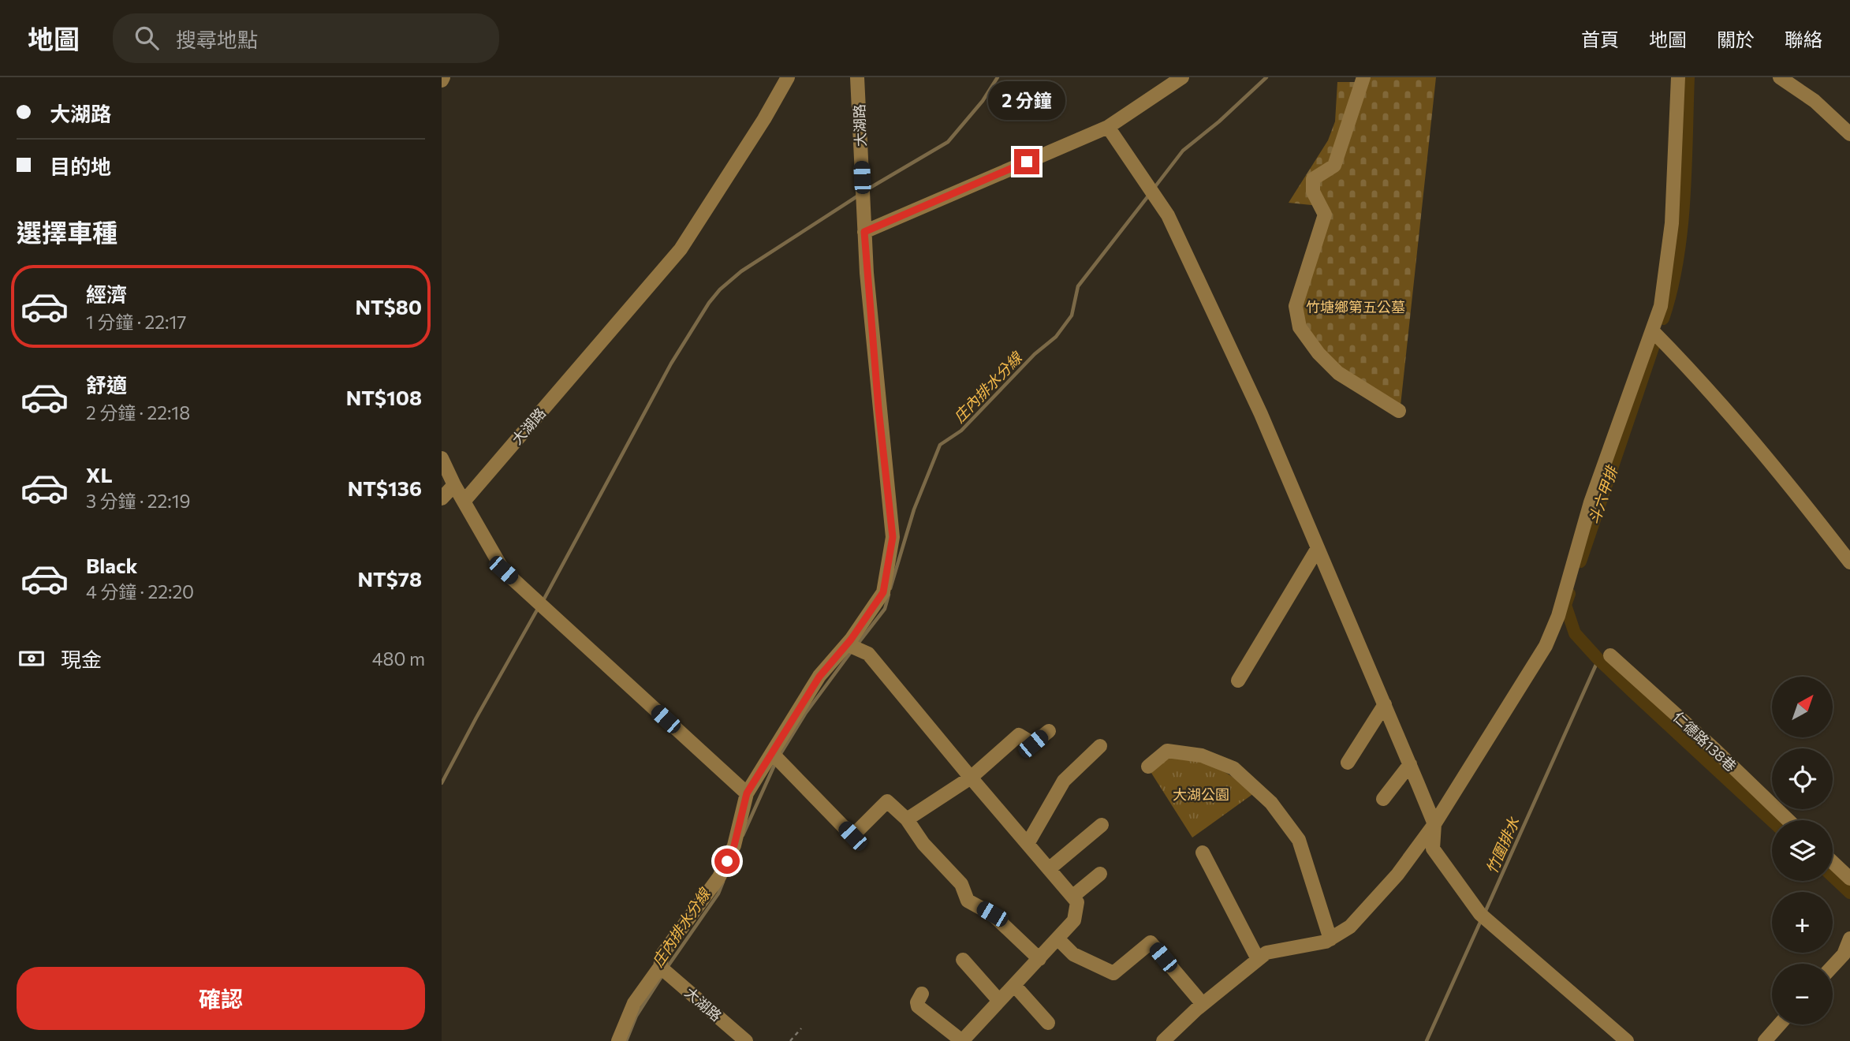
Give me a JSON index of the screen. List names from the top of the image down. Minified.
{"streets":{"street":["大湖路","仁德路138巷"]},"water":["庄內排水分線","斗六甲排","竹圍排水"],"parks":["竹塘鄉第五公墓","大湖公園"],"north":"top right","page":{"header":"地圖","search":"搜尋地點","nav":["首頁","地圖","關於","聯絡"],"banner":["大湖路","目的地"],"bubble":"2 分鐘","heading":"選擇車種","list":[{"name":"經濟","note":"1 分鐘 · 22:17","value":"NT$80"},{"name":"舒適","note":"2 分鐘 · 22:18","value":"NT$108"},{"name":"XL","note":"3 分鐘 · 22:19","value":"NT$136"},{"name":"Black","note":"4 分鐘 · 22:20","value":"NT$78"}],"pay":["現金","480 m"],"map_buttons":["+","−"],"buttons":"確認"}}
